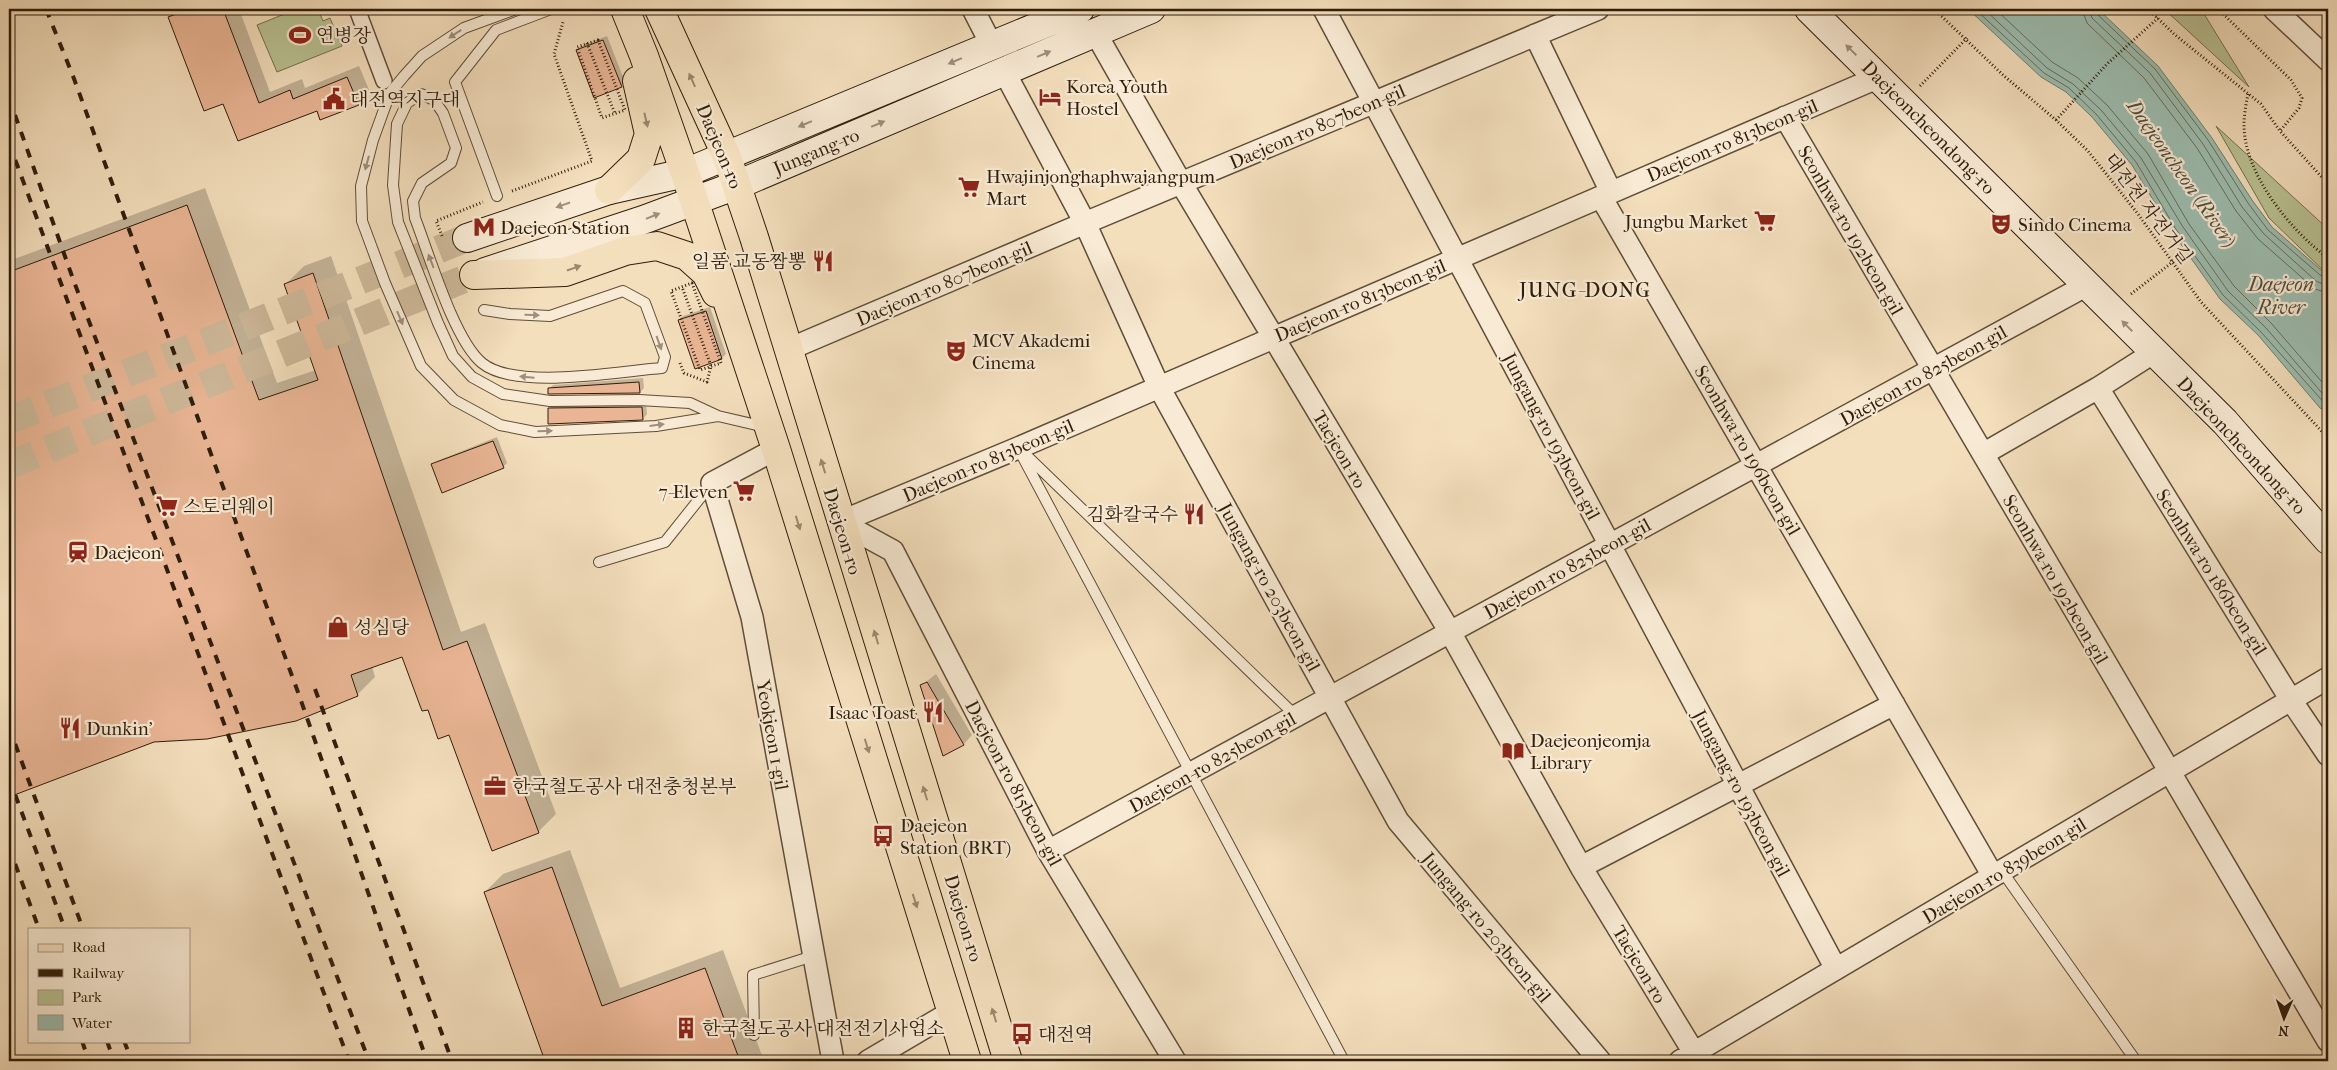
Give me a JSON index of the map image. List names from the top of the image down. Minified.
{"streets":{"main road":["Daejeoncheondong-ro","Daejeon-ro","Jungang-ro"],"street":["Daejeon-ro 807beon-gil","Daejeon-ro 813beon-gil","Seonhwa-ro 192beon-gil","Daejeon-ro 825beon-gil","Jungang-ro 193beon-gil","Taejeon-ro","Seonhwa-ro 196beon-gil","Seonhwa-ro 186beon-gil","Jungang-ro 203beon-gil","Yeokjeon 1-gil","Daejeon-ro 815beon-gil","Daejeon-ro 839beon-gil"],"path":["대전천 자전거길"]},"crossings":[["Daejeon-ro 807beon-gil","Daejeon-ro"],["Daejeon-ro 807beon-gil","Jungang-ro 193beon-gil"],["Daejeon-ro 807beon-gil","Taejeon-ro"],["Daejeon-ro 807beon-gil","Seonhwa-ro 196beon-gil"],["Daejeon-ro 807beon-gil","Jungang-ro 203beon-gil"],["Daejeoncheondong-ro","Daejeon-ro 813beon-gil"],["Daejeoncheondong-ro","Daejeon-ro 825beon-gil"],["Daejeon-ro 813beon-gil","Daejeon-ro"],["Daejeon-ro 813beon-gil","Seonhwa-ro 192beon-gil"],["Daejeon-ro 813beon-gil","Jungang-ro 193beon-gil"],["Daejeon-ro 813beon-gil","Taejeon-ro"],["Daejeon-ro 813beon-gil","Seonhwa-ro 196beon-gil"],["Daejeon-ro 813beon-gil","Jungang-ro 203beon-gil"],["Daejeon-ro 813beon-gil","Daejeon-ro 815beon-gil"],["Daejeon-ro","Jungang-ro"],["Daejeon-ro","Daejeon-ro 815beon-gil"],["Jungang-ro","Taejeon-ro"],["Jungang-ro","Jungang-ro 203beon-gil"],["Seonhwa-ro 192beon-gil","Daejeon-ro 825beon-gil"],["Seonhwa-ro 192beon-gil","Daejeon-ro 839beon-gil"],["Daejeon-ro 825beon-gil","Jungang-ro 193beon-gil"],["Daejeon-ro 825beon-gil","Taejeon-ro"],["Daejeon-ro 825beon-gil","Seonhwa-ro 196beon-gil"],["Daejeon-ro 825beon-gil","Jungang-ro 203beon-gil"],["Daejeon-ro 825beon-gil","Daejeon-ro 815beon-gil"],["Jungang-ro 193beon-gil","Daejeon-ro 839beon-gil"],["Taejeon-ro","Daejeon-ro 839beon-gil"],["Seonhwa-ro 196beon-gil","Daejeon-ro 839beon-gil"],["Seonhwa-ro 186beon-gil","Daejeon-ro 839beon-gil"]],"districts":["JUNG-DONG"],"water":["Daejeoncheon (River)","Daejeon River"],"places":{"sports":["연병장"],"hotel":["Korea Youth Hostel"],"public building":["대전역지구대"],"supermarket":["Hwajinjonghaphwajangpum Mart","Jungbu Market","7-Eleven","스토리웨이"],"theatre":["Sindo Cinema","MCV Akademi Cinema"],"metro station":["Daejeon Station"],"restaurant":["일품 교동짬뽕","김화칼국수","Isaac Toast","Dunkin'"],"station":["Daejeon"],"shop":["성심당"],"library":["Daejeonjeomja Library"],"office":["한국철도공사 대전충청본부"],"bus stop":["Daejeon Station (BRT)","대전역"],"building":["한국철도공사 대전전기사업소"]},"legend":["Road","Railway","Park","Water"],"north":"bottom"}
